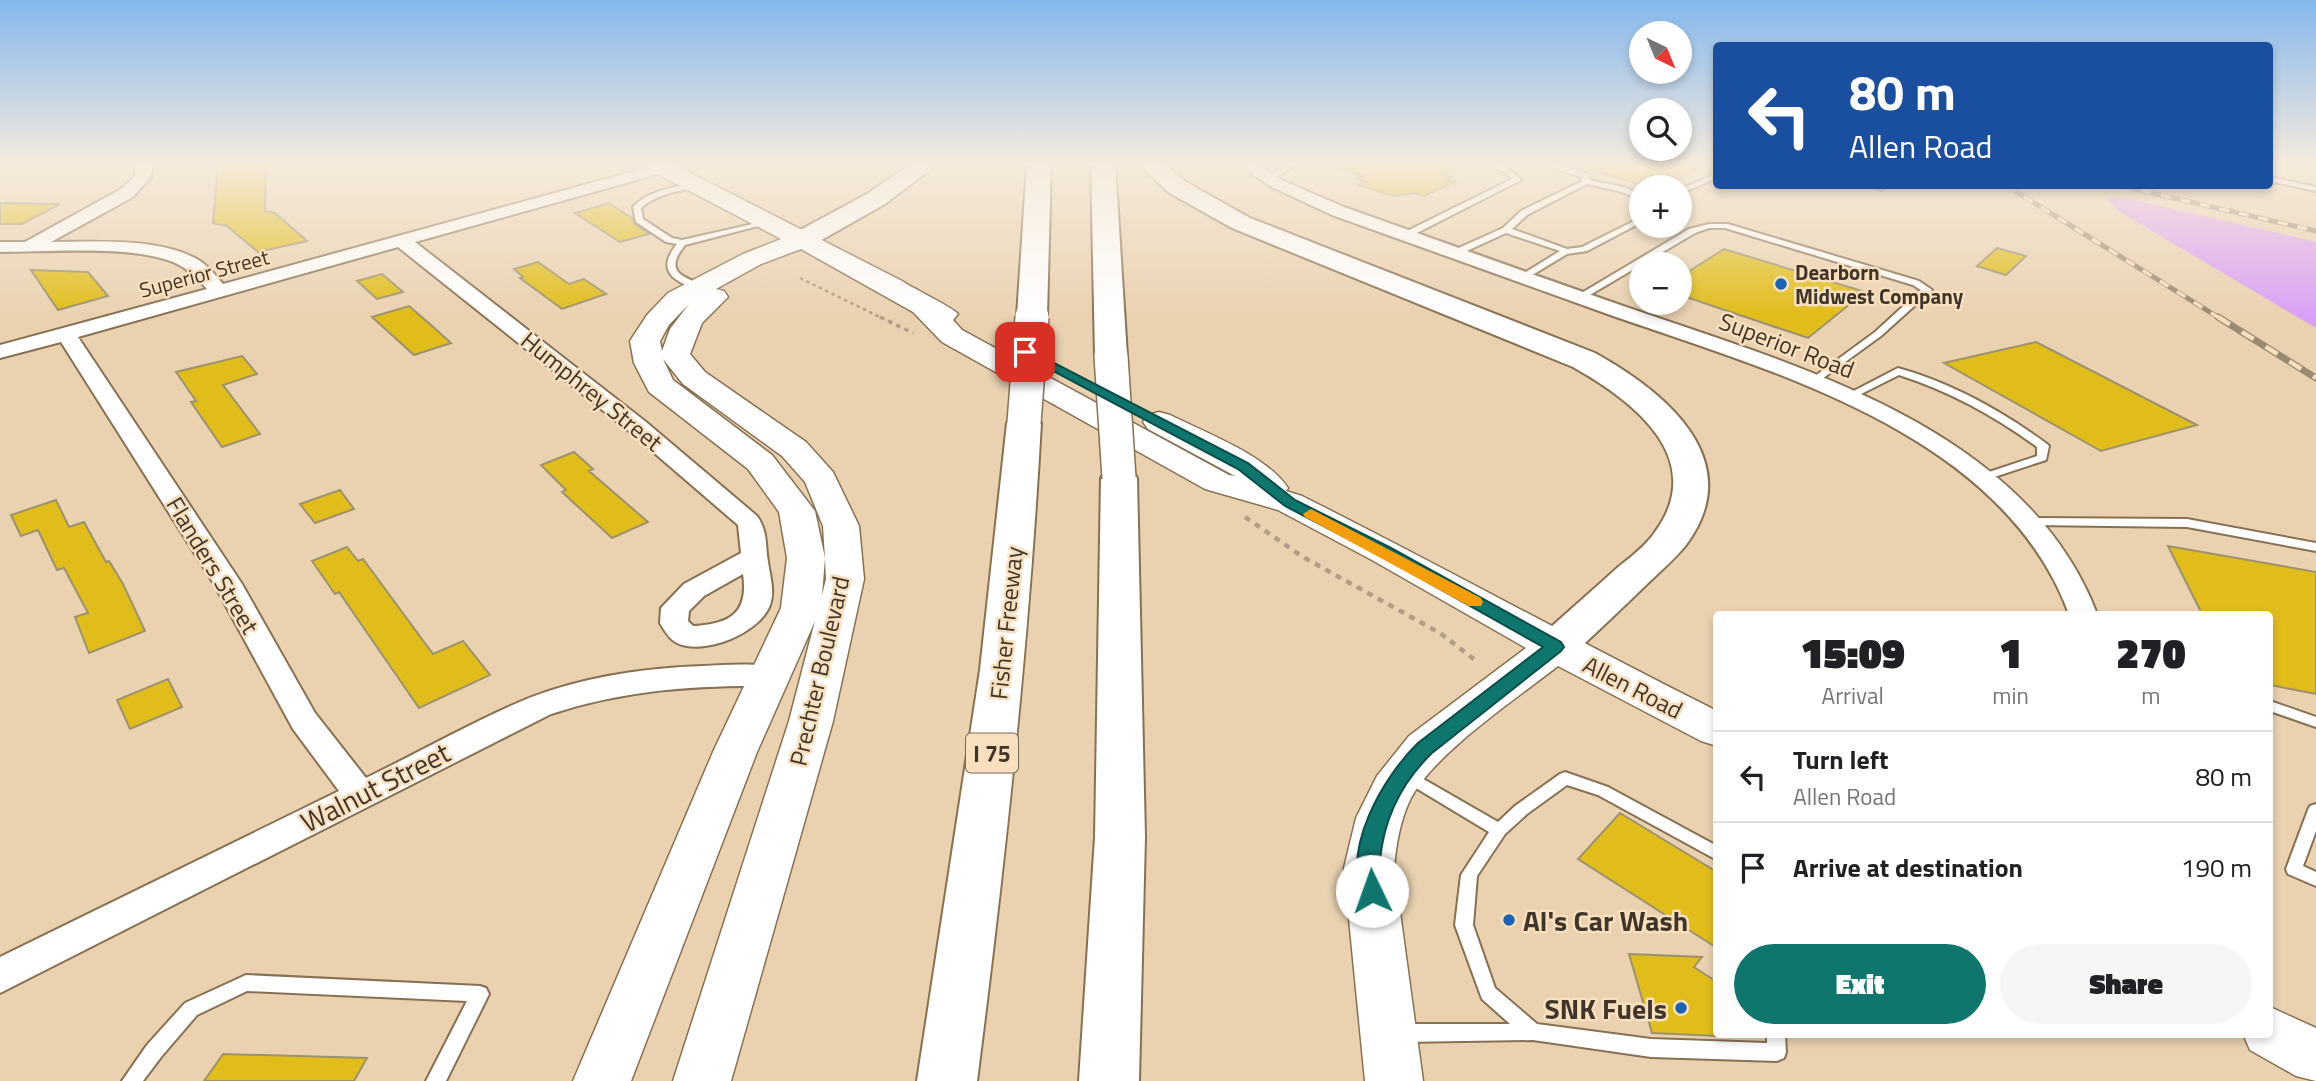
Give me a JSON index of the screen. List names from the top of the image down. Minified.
{"streets":{"highway":["Fisher Freeway","I 75"],"main road":["Prechter Boulevard","Allen Road"],"street":["Superior Street","Superior Road","Humphrey Street","Flanders Street","Walnut Street"]},"crossings":[["Superior Street","Humphrey Street"],["Superior Street","Flanders Street"],["Flanders Street","Walnut Street"],["Prechter Boulevard","Allen Road"],["Prechter Boulevard","Walnut Street"]],"places":["Dearborn Midwest Company","Al's Car Wash","SNK Fuels"],"north":"bottom right","page":{"map_buttons":["+","−"],"turn":["80 m","Allen Road"],"eta":["15:09","Arrival","1","min","270","m"],"list":[{"name":"Turn left","note":"Allen Road","value":"80 m"},{"name":"Arrive at destination","value":"190 m"}],"buttons":["Exit","Share"]}}
